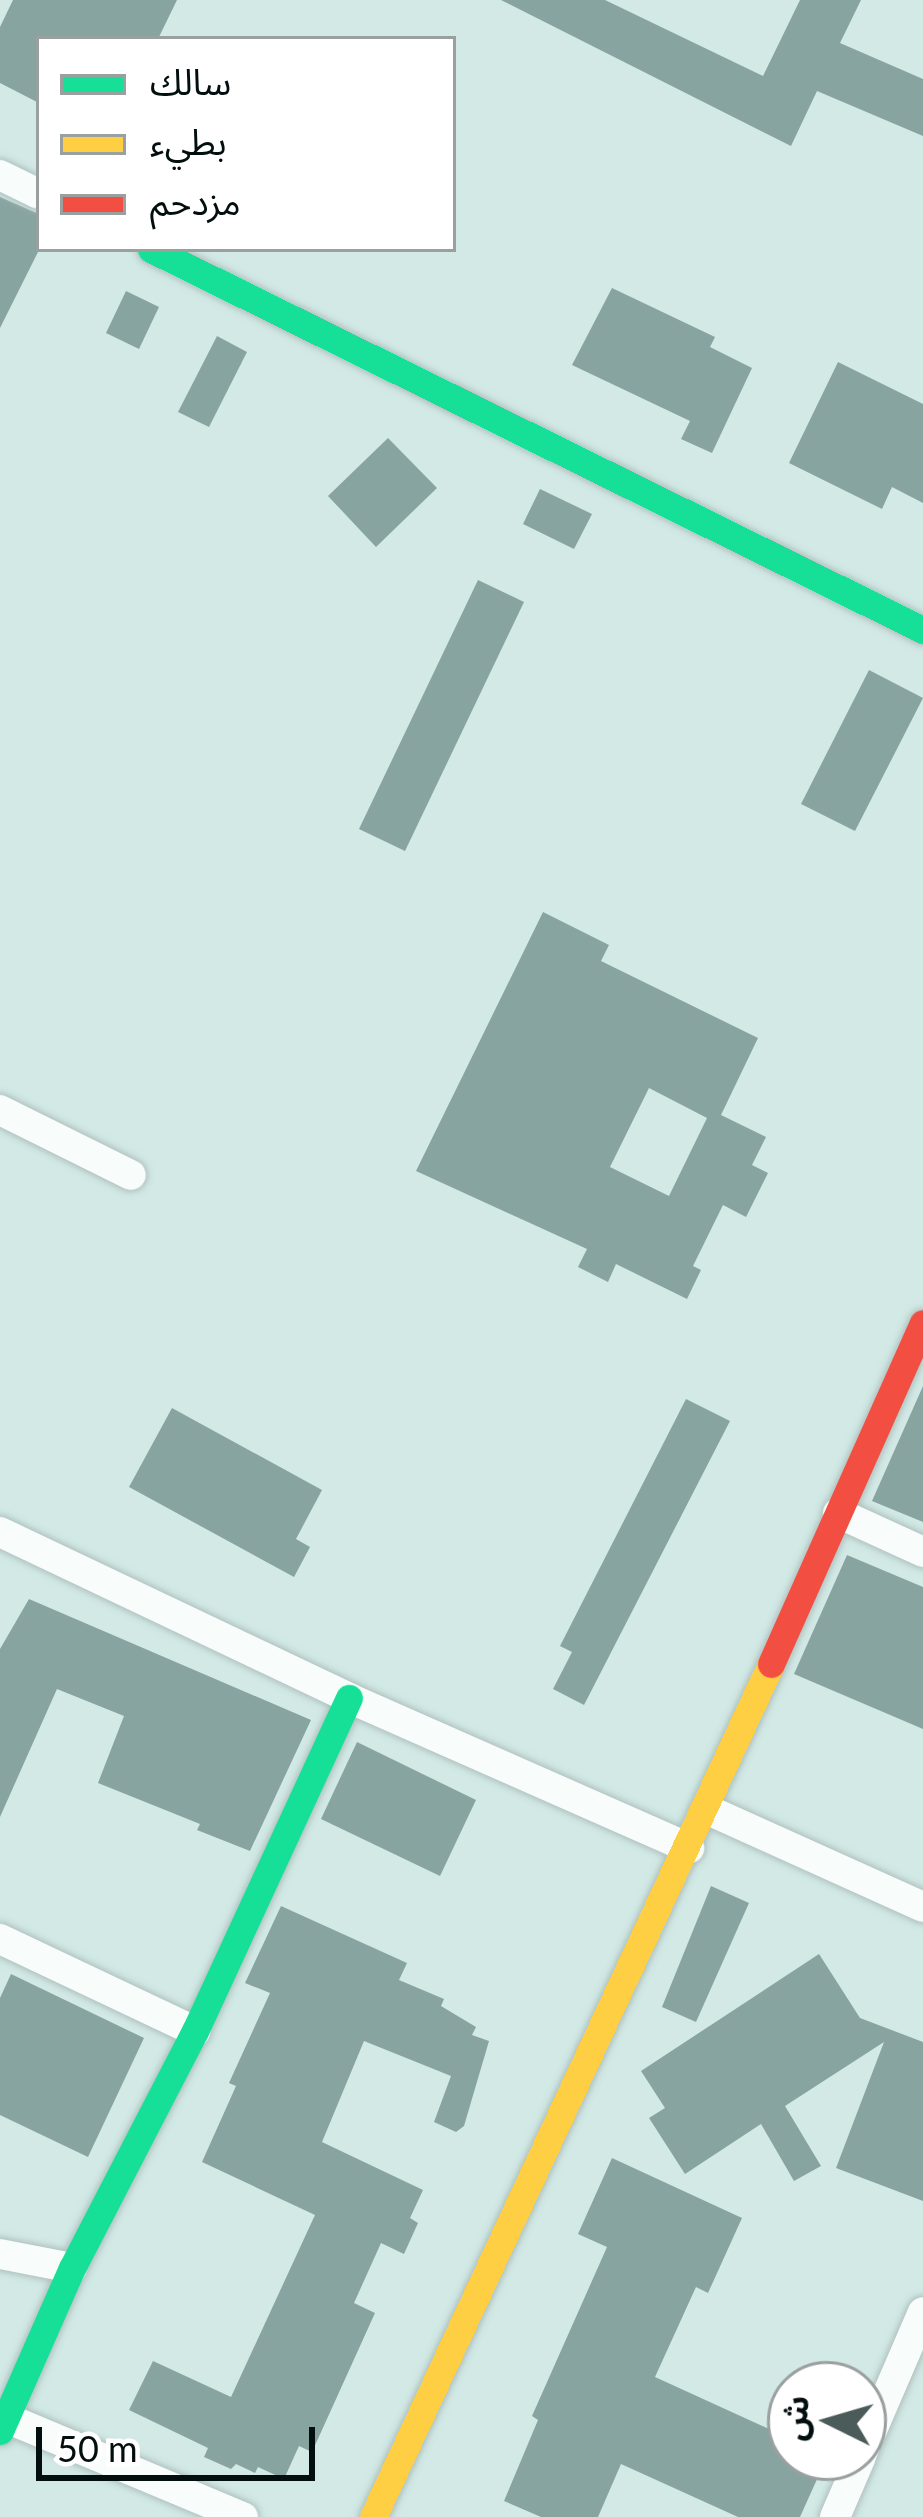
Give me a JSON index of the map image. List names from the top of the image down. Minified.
{"legend":["سالك","بطيء","مزدحم"],"scale_bar":"50 m","north":"left"}
